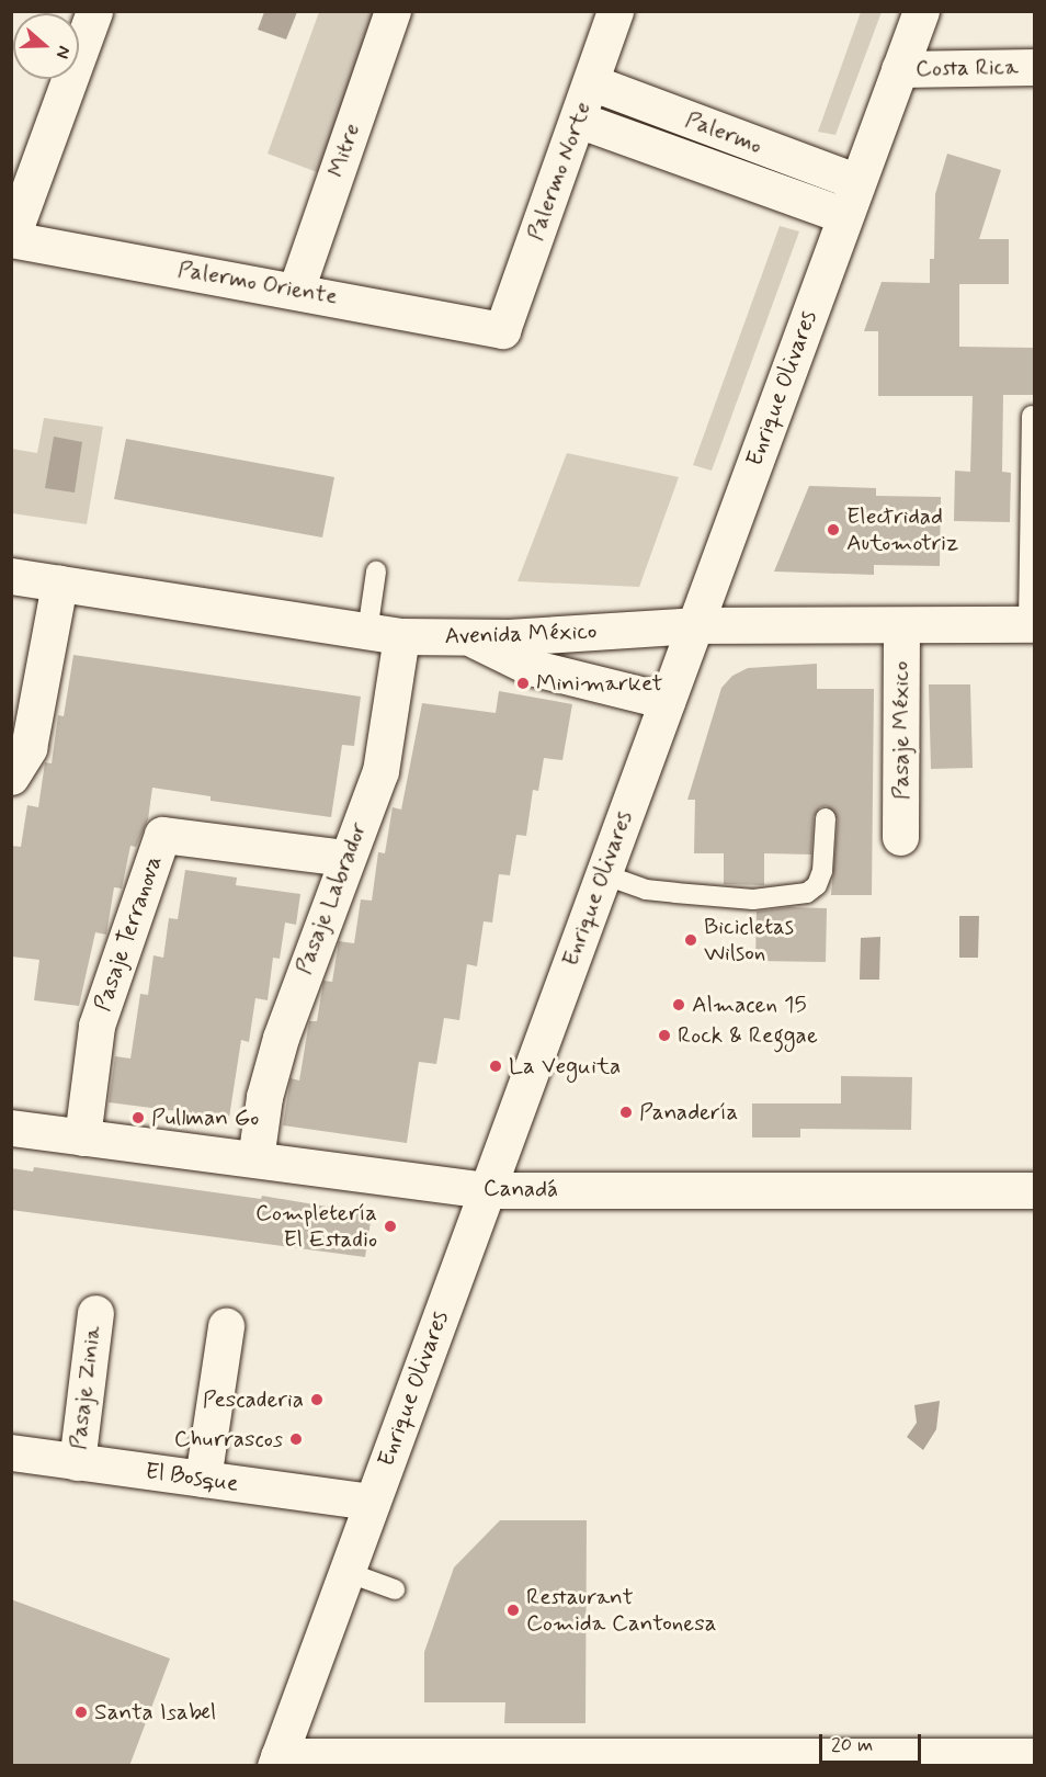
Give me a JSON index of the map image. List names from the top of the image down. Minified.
{"streets":{"street":["Costa Rica","Palermo","Mitre","Palermo Norte","Palermo Oriente","Enrique Olivares","Avenida México","Pasaje México","Pasaje Labrador","Pasaje Terranova","Canadá","Pasaje Zinia","El Bosque"]},"crossings":[["Costa Rica","Enrique Olivares"],["Palermo","Palermo Norte"],["Palermo","Enrique Olivares"],["Mitre","Palermo Oriente"],["Palermo Norte","Palermo Oriente"],["Enrique Olivares","Avenida México"],["Enrique Olivares","Canadá"],["Enrique Olivares","El Bosque"],["Avenida México","Pasaje México"],["Avenida México","Pasaje Labrador"],["Pasaje Labrador","Pasaje Terranova"],["Pasaje Labrador","Canadá"],["Pasaje Terranova","Canadá"],["Pasaje Zinia","El Bosque"]],"places":["Electridad Automotriz","Minimarket","Bicicletas Wilson","Almacen 15","Rock & Reggae","La Veguita","Panadería","Pullman Go","Completería El Estadio","Pescaderia","Churrascos","Restaurant Comida Cantonesa","Santa Isabel"],"scale_bar":"20 m","north":"right"}
